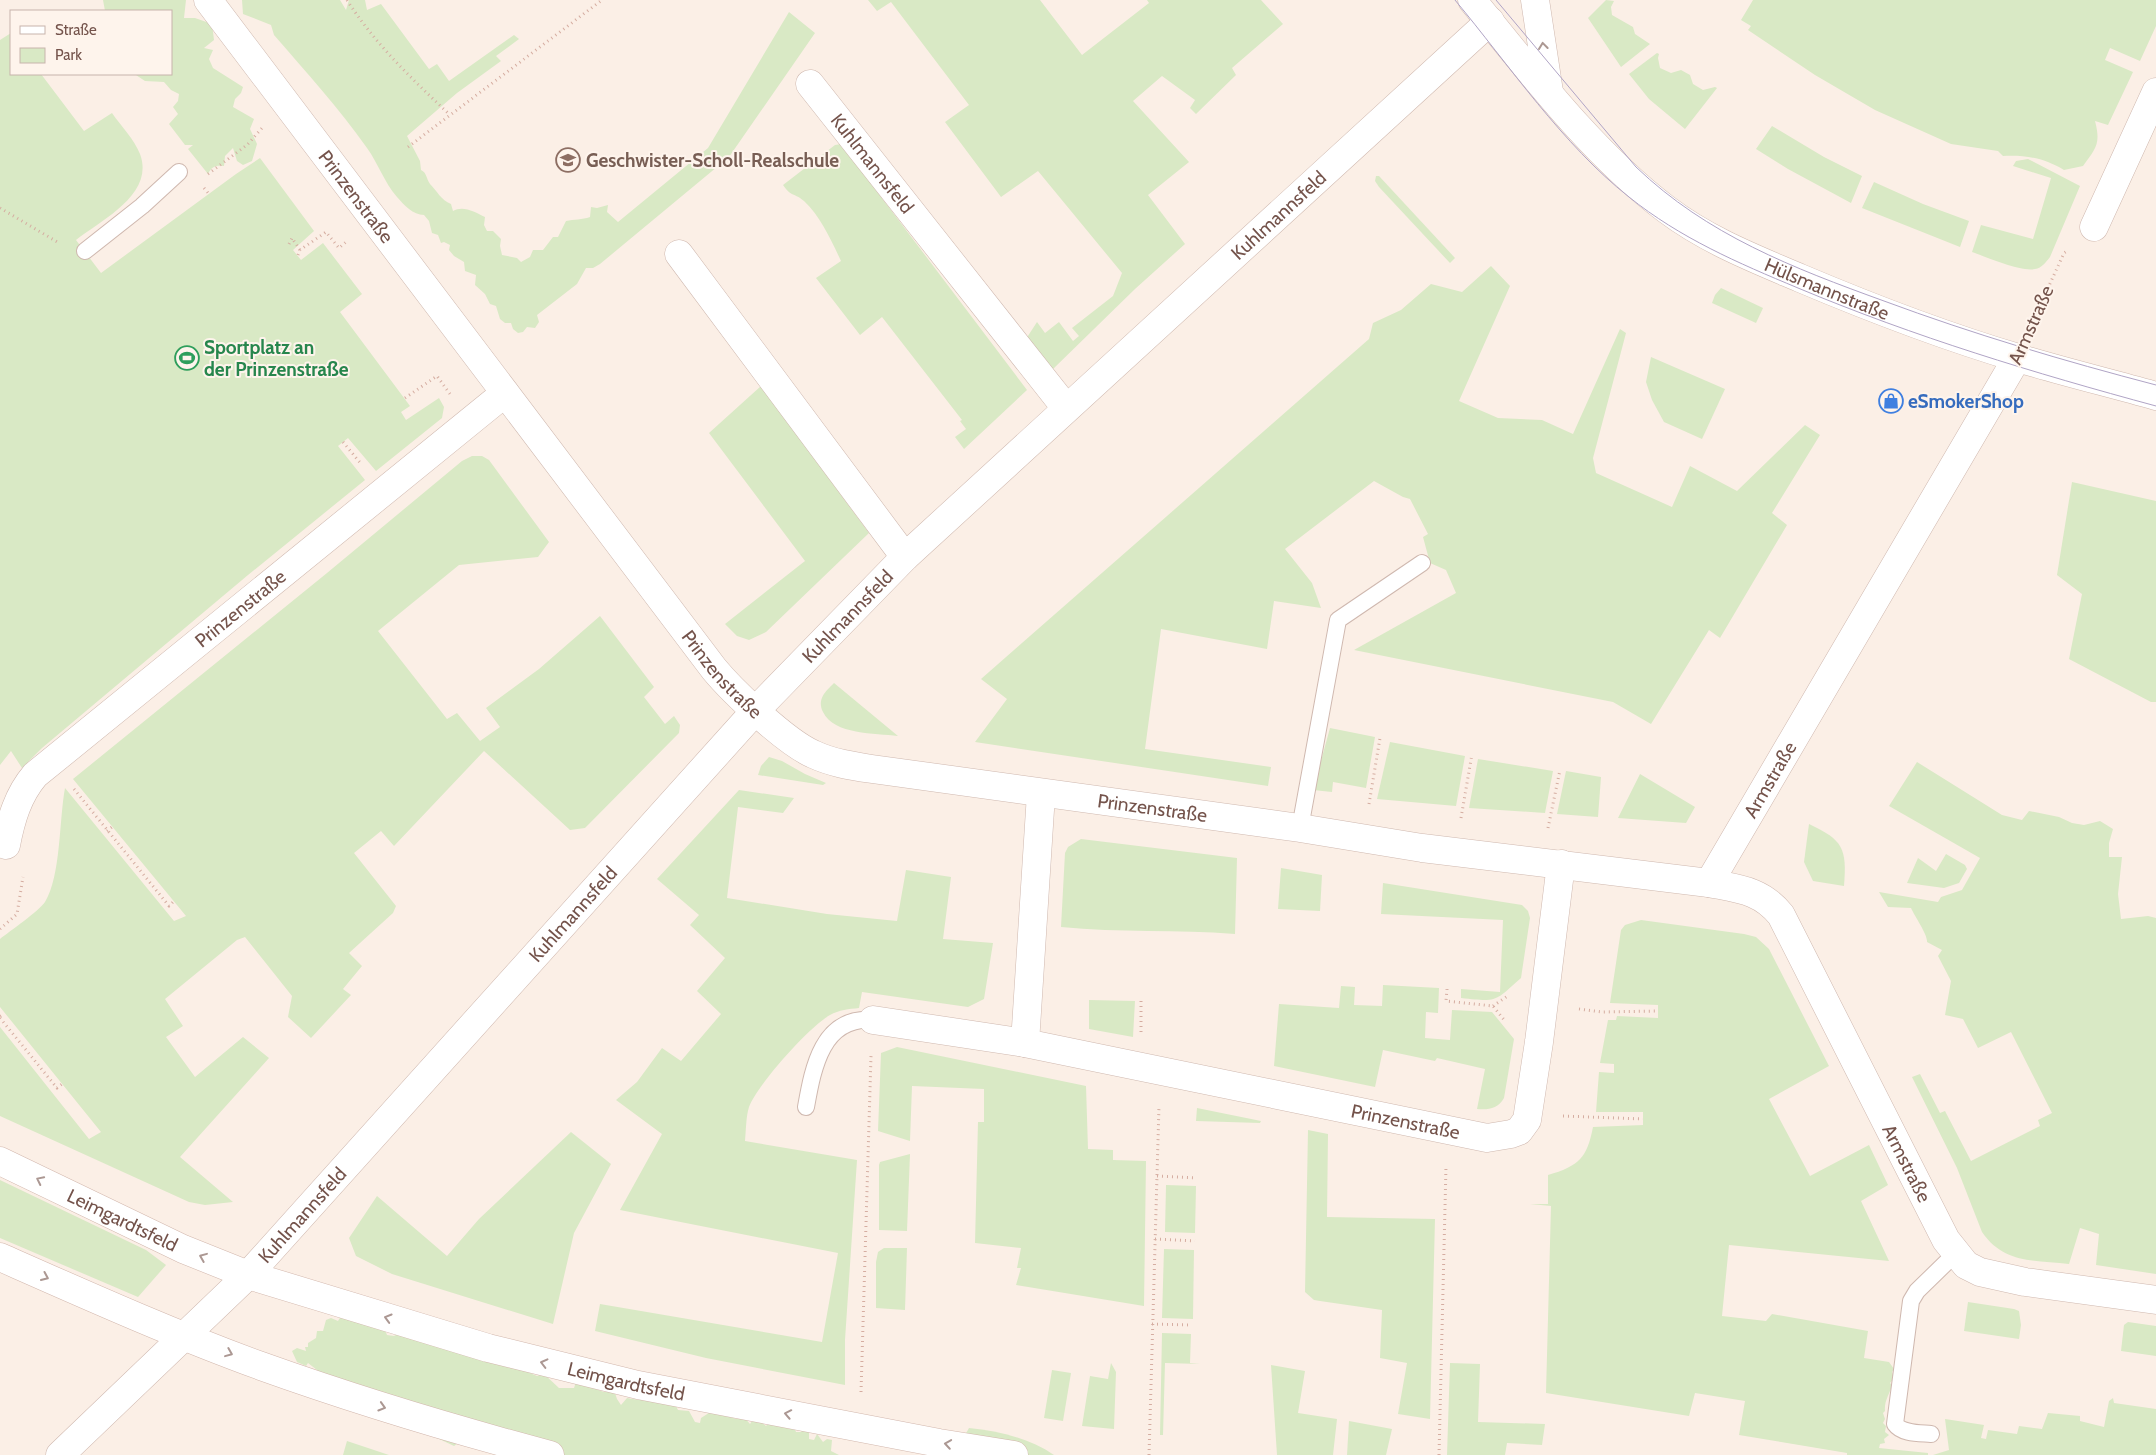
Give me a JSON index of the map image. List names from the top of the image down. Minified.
{"streets":{"street":["Kuhlmannsfeld","Prinzenstraße","Hülsmannstraße","Armstraße","Leimgardtsfeld"]},"crossings":[["Kuhlmannsfeld","Prinzenstraße"],["Kuhlmannsfeld","Hülsmannstraße"],["Kuhlmannsfeld","Leimgardtsfeld"],["Prinzenstraße","Armstraße"],["Hülsmannstraße","Armstraße"]],"places":{"school or university":["Geschwister-Scholl-Realschule"],"sports":["Sportplatz an der Prinzenstraße"],"shop":["eSmokerShop"]},"legend":["Straße","Park"]}
